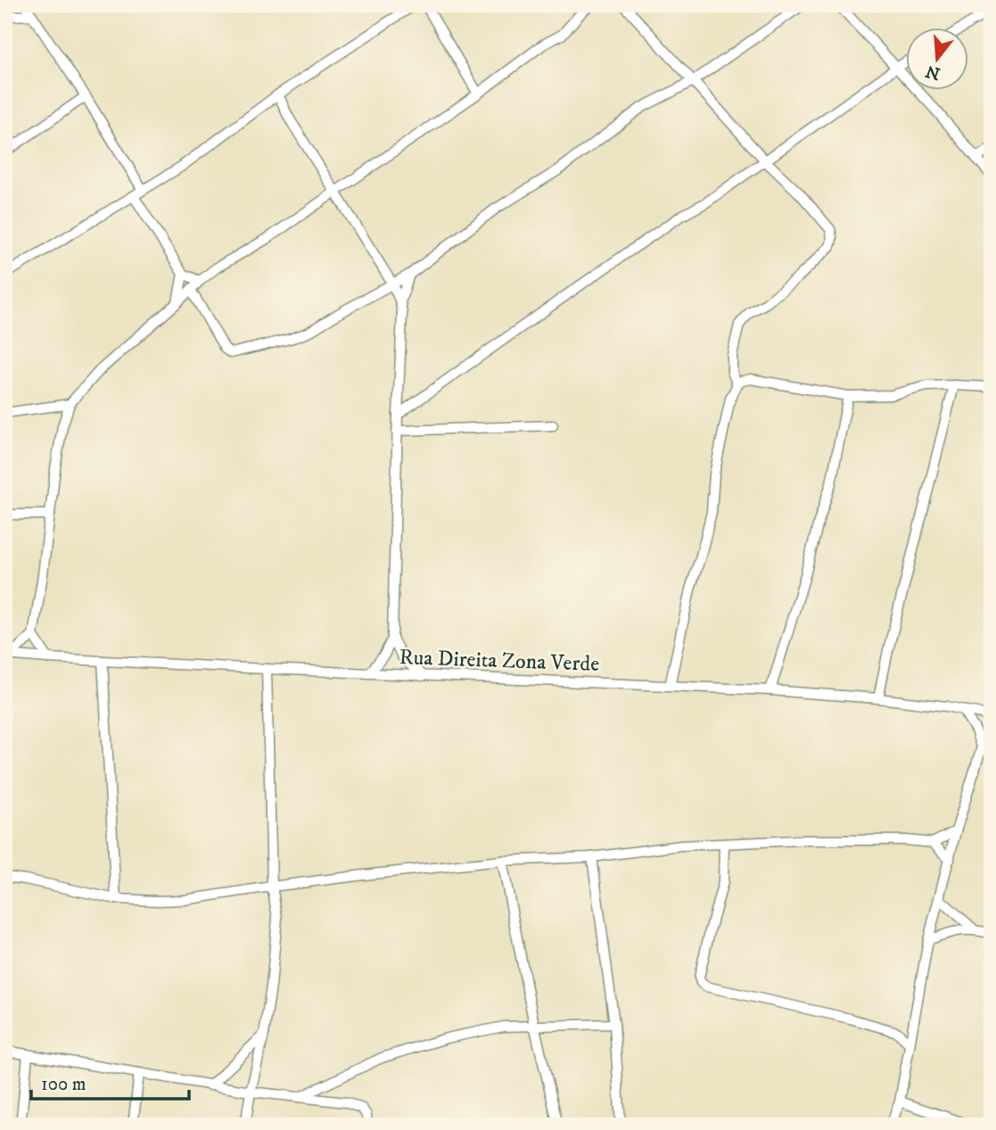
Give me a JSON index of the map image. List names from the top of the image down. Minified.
{"streets":{"street":["Rua Direita Zona Verde"]},"scale_bar":"100 m","north":"bottom"}
